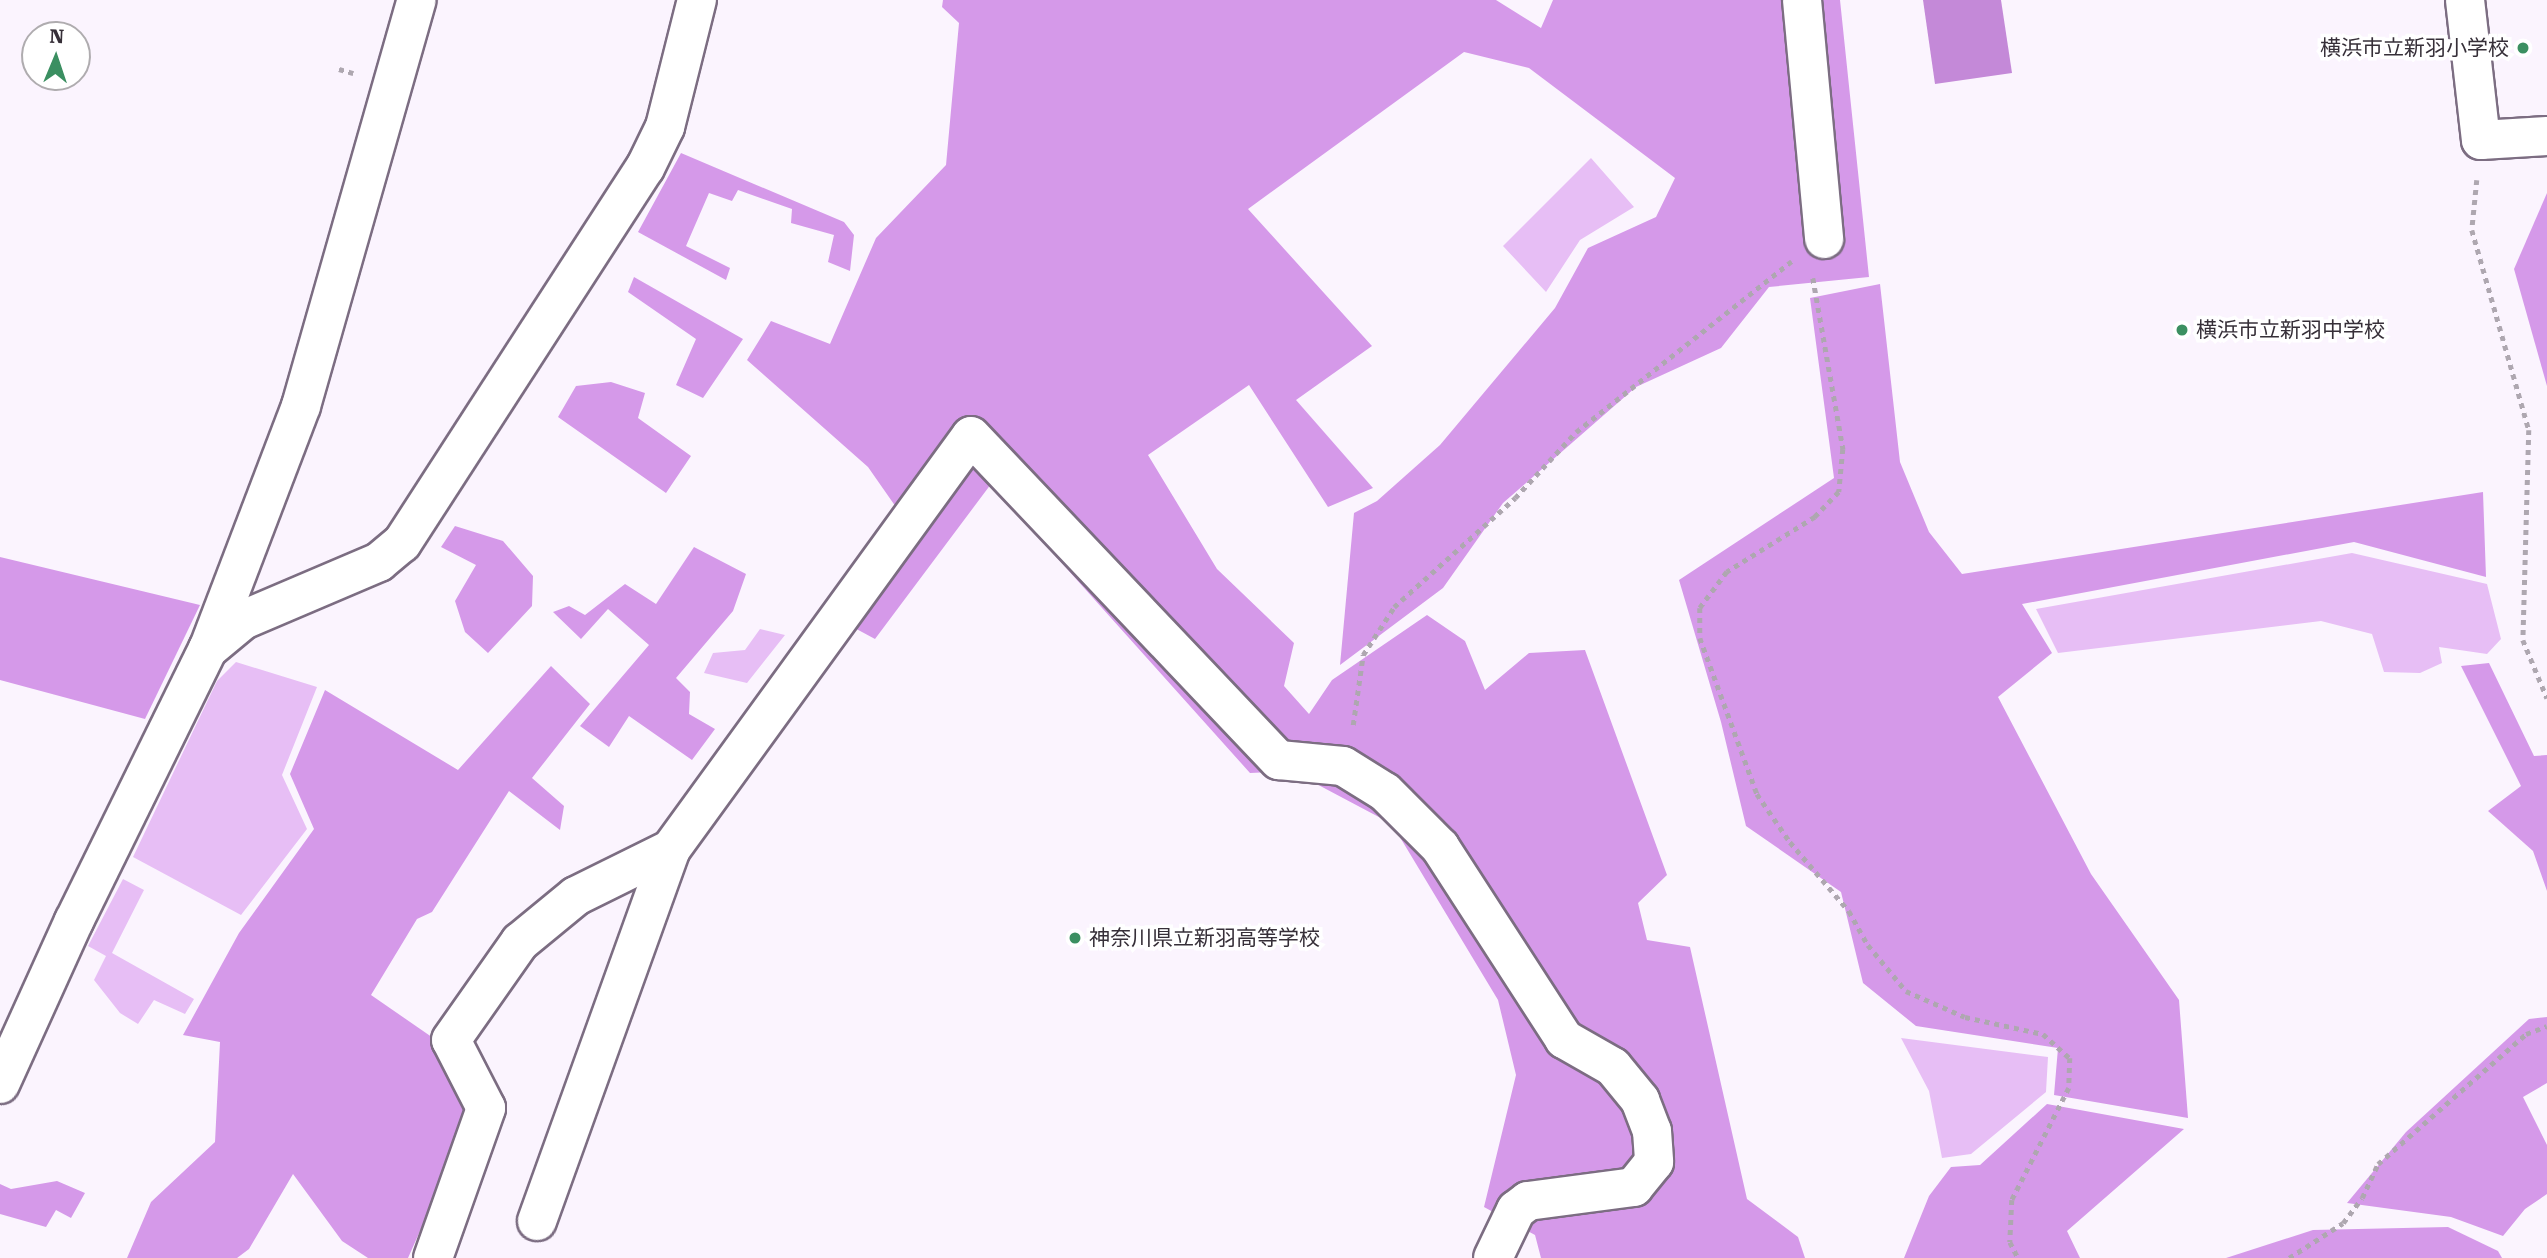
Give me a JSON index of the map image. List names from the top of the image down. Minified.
{"places":["横浜市立新羽小学校","横浜市立新羽中学校","神奈川県立新羽高等学校"],"north":"top"}
